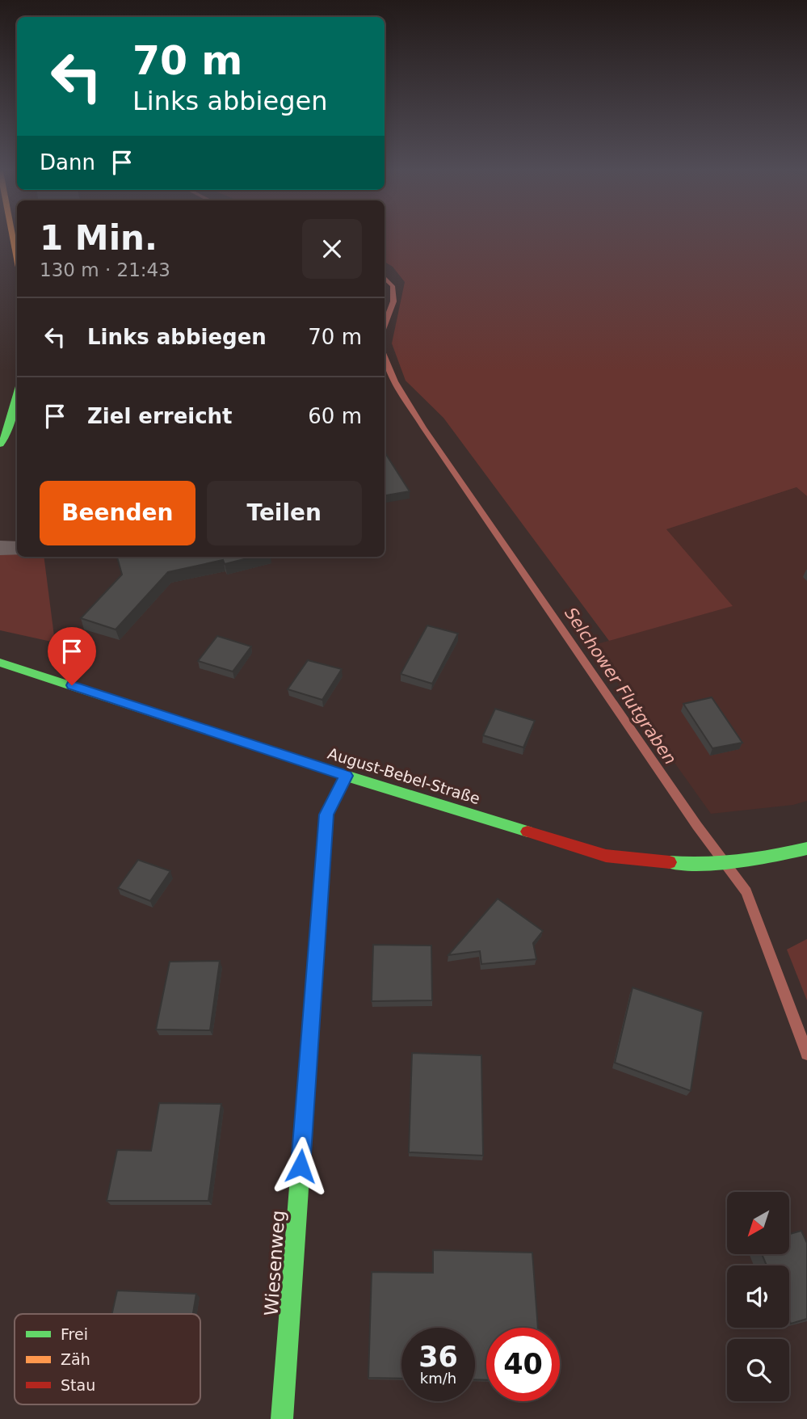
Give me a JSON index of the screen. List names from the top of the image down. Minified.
{"streets":{"street":["August-Bebel-Straße","Wiesenweg"]},"crossings":[["August-Bebel-Straße","Wiesenweg"]],"water":["Selchower Flutgraben"],"legend":["Frei","Zäh","Stau"],"north":"bottom left","page":{"turn":["70 m","Links abbiegen"],"then":"Dann","heading":["1 Min.","130 m · 21:43"],"list":[{"name":"Links abbiegen","value":"70 m"},{"name":"Ziel erreicht","value":"60 m"}],"buttons":["Beenden","Teilen"],"speed":"36 km/h","limit":"40"}}
